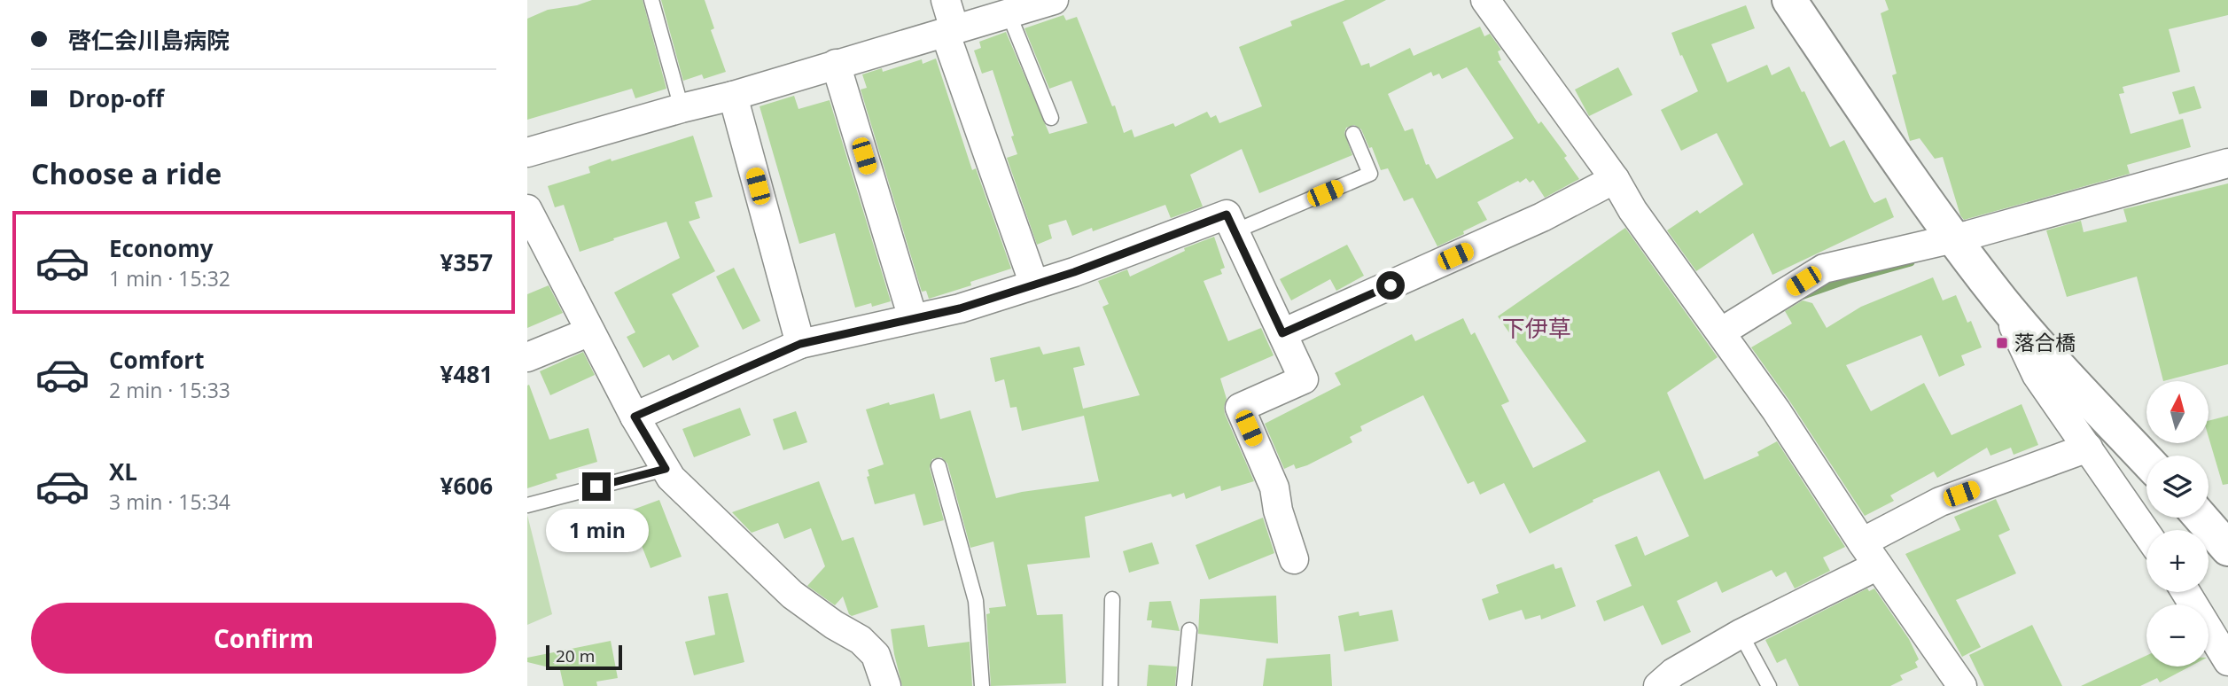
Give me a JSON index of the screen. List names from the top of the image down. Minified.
{"districts":["下伊草"],"places":{"transit":["落合橋"]},"scale_bar":"20 m","north":"top","page":{"banner":["啓仁会川島病院","Drop-off"],"heading":"Choose a ride","list":[{"name":"Economy","note":"1 min · 15:32","value":"¥357"},{"name":"Comfort","note":"2 min · 15:33","value":"¥481"},{"name":"XL","note":"3 min · 15:34","value":"¥606"}],"map_buttons":["+","−"],"bubble":"1 min","buttons":"Confirm","scale":"20 m"}}
